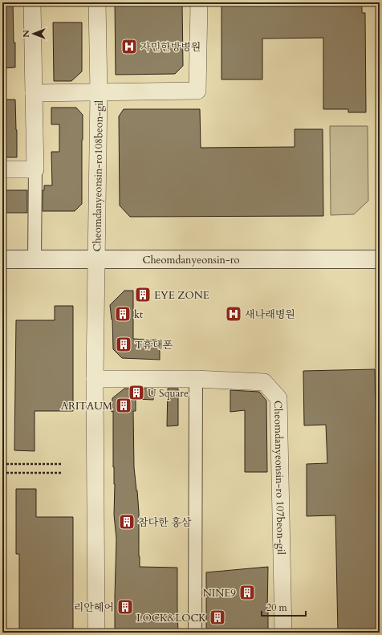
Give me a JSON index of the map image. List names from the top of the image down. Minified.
{"streets":{"street":["Cheomdanyeonsin-ro108beon-gil","Cheomdanyeonsin-ro","Cheomdanyeonsin-ro 107beon-gil"]},"crossings":[["Cheomdanyeonsin-ro108beon-gil","Cheomdanyeonsin-ro"]],"places":{"hospital":["자민한방병원","새나래병원"],"building":["EYE ZONE","kt","T휴대폰","U Square","ARITAUM","참다한 홍삼","NINE9","리안헤어","LOCK&LOCK"]},"scale_bar":"20 m","north":"left"}
